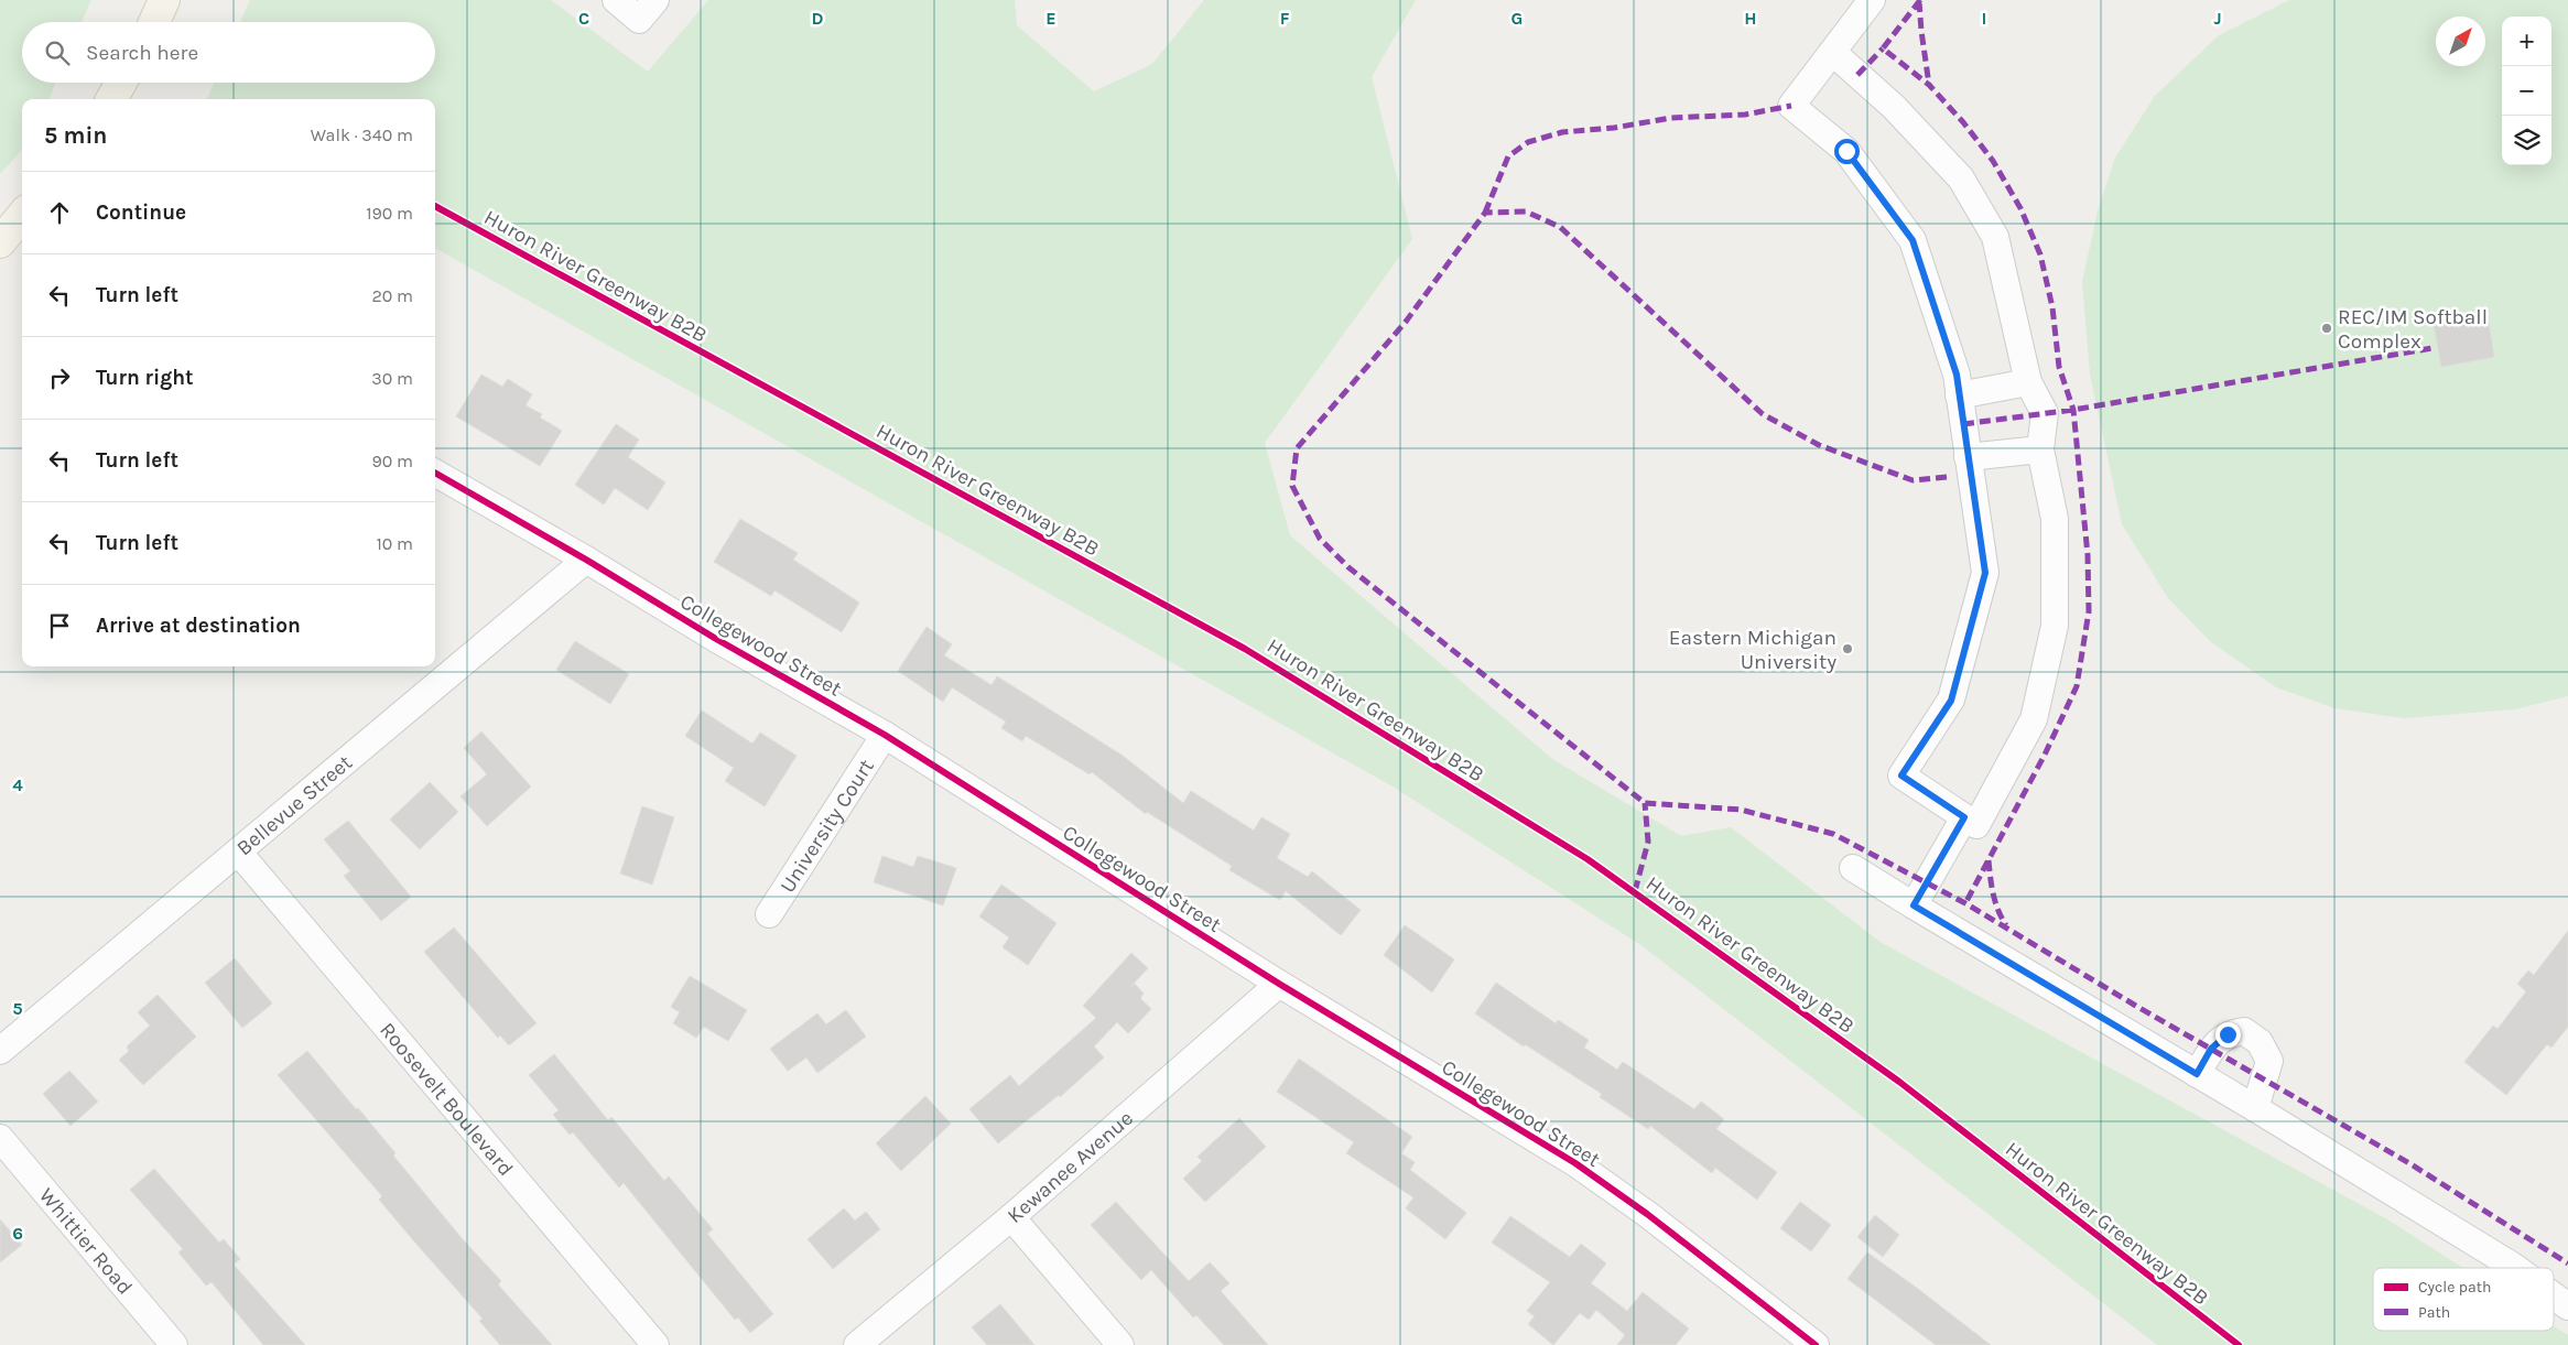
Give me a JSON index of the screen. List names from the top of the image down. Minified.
{"streets":{"street":["Collegewood Street","Bellevue Street","University Court","Roosevelt Boulevard","Kewanee Avenue","Whittier Road"],"cycle path":["Huron River Greenway B2B"]},"crossings":[["Collegewood Street","Bellevue Street"],["Collegewood Street","University Court"],["Collegewood Street","Kewanee Avenue"],["Bellevue Street","Roosevelt Boulevard"]],"places":["REC/IM Softball Complex","Eastern Michigan University"],"legend":["Cycle path","Path"],"north":"top right","page":{"map_buttons":["+","−"],"search":"Search here","heading":["5 min","Walk · 340 m"],"list":[["Continue","190 m"],["Turn left","20 m"],["Turn right","30 m"],["Turn left","90 m"],["Turn left","10 m"],"Arrive at destination"]},"grid":{"columns":["C","D","E","F","G","H","I","J"],"rows":["4","5","6"]}}
